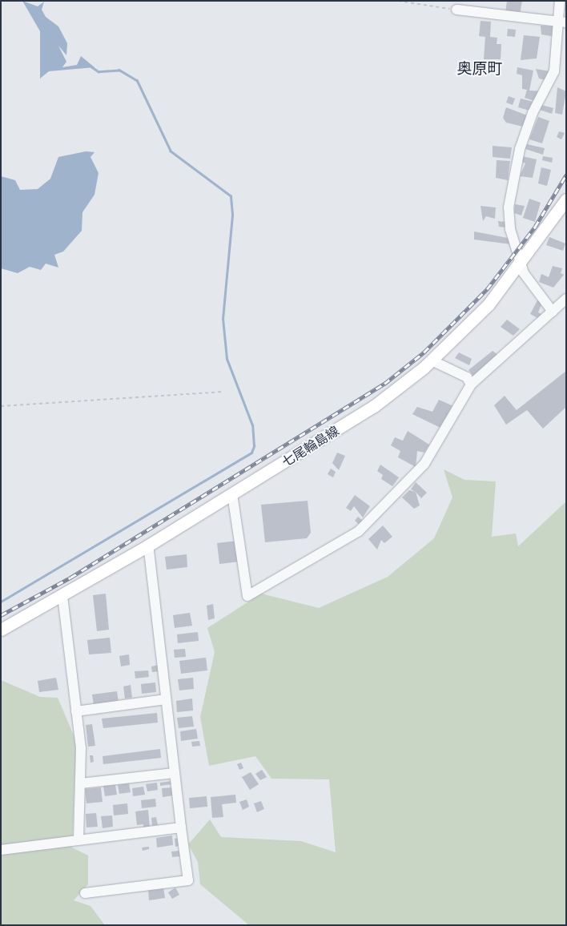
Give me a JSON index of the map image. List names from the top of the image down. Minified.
{"streets":{"main road":["七尾輪島線"]},"districts":["奥原町"]}
